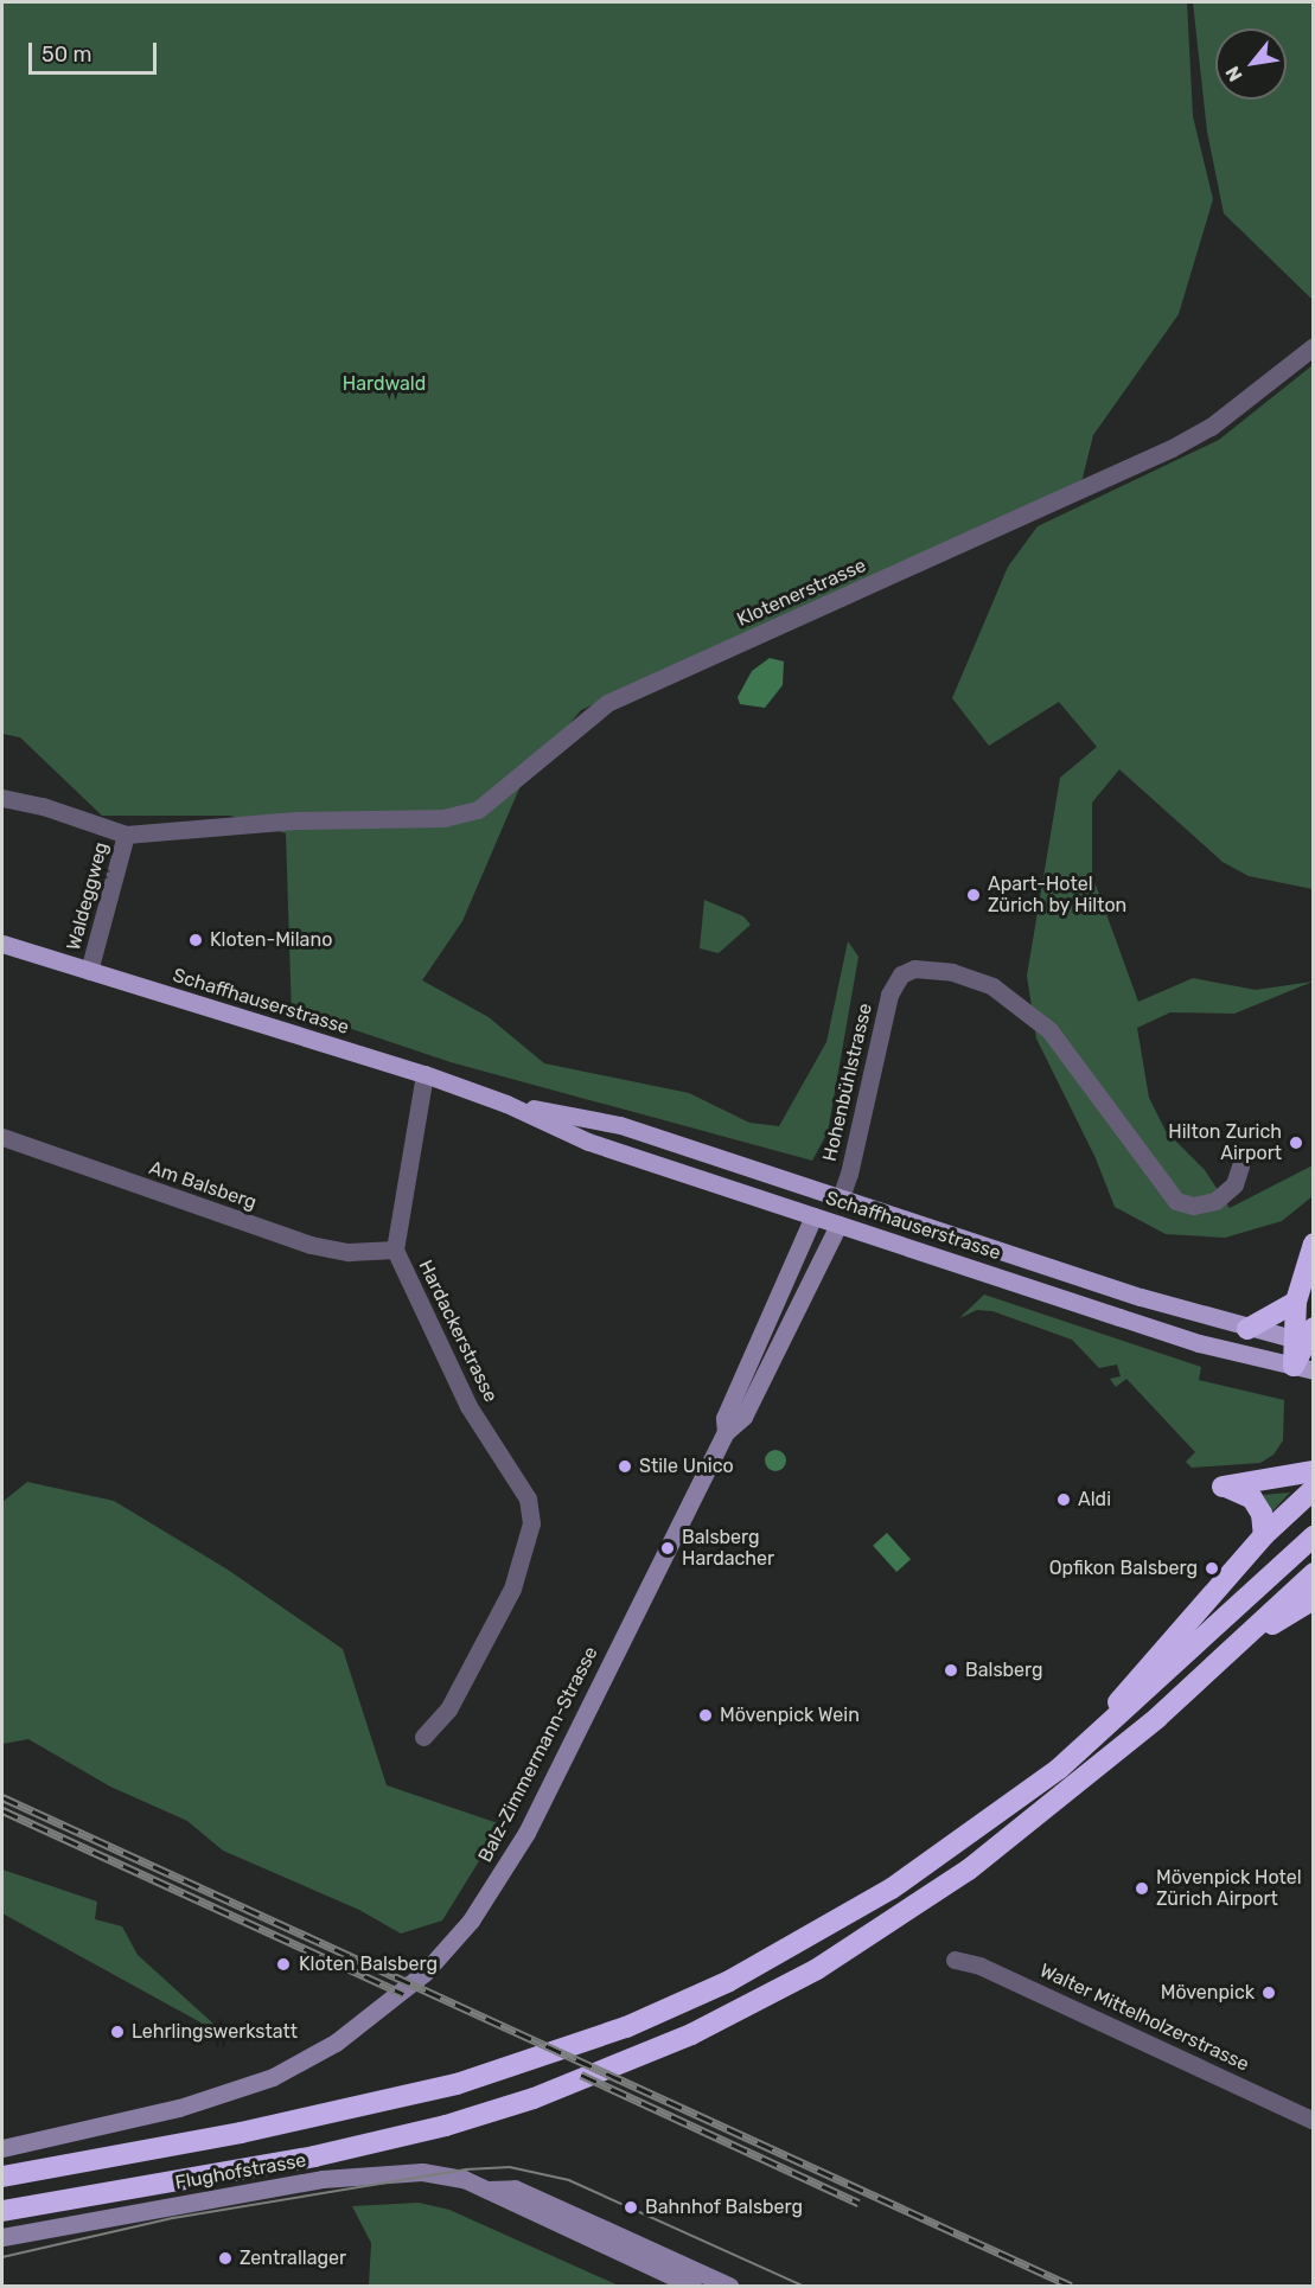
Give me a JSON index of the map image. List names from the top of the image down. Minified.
{"streets":{"main road":["Schaffhauserstrasse","Balz-Zimmermann-Strasse","Flughofstrasse"],"street":["Klotenerstrasse","Waldeggweg","Hohenbühlstrasse","Am Balsberg","Hardackerstrasse","Walter Mittelholzerstrasse"]},"crossings":[["Klotenerstrasse","Waldeggweg"],["Waldeggweg","Schaffhauserstrasse"],["Schaffhauserstrasse","Hohenbühlstrasse"],["Schaffhauserstrasse","Hardackerstrasse"],["Schaffhauserstrasse","Balz-Zimmermann-Strasse"],["Am Balsberg","Hardackerstrasse"]],"parks":["Hardwald"],"places":["Apart-Hotel Zürich by Hilton","Kloten-Milano","Hilton Zurich Airport","Stile Unico","Aldi","Balsberg Hardacher","Opfikon Balsberg","Balsberg","Mövenpick Wein","Mövenpick Hotel Zürich Airport","Kloten Balsberg","Mövenpick","Lehrlingswerkstatt","Bahnhof Balsberg","Zentrallager"],"scale_bar":"50 m","north":"bottom left"}
